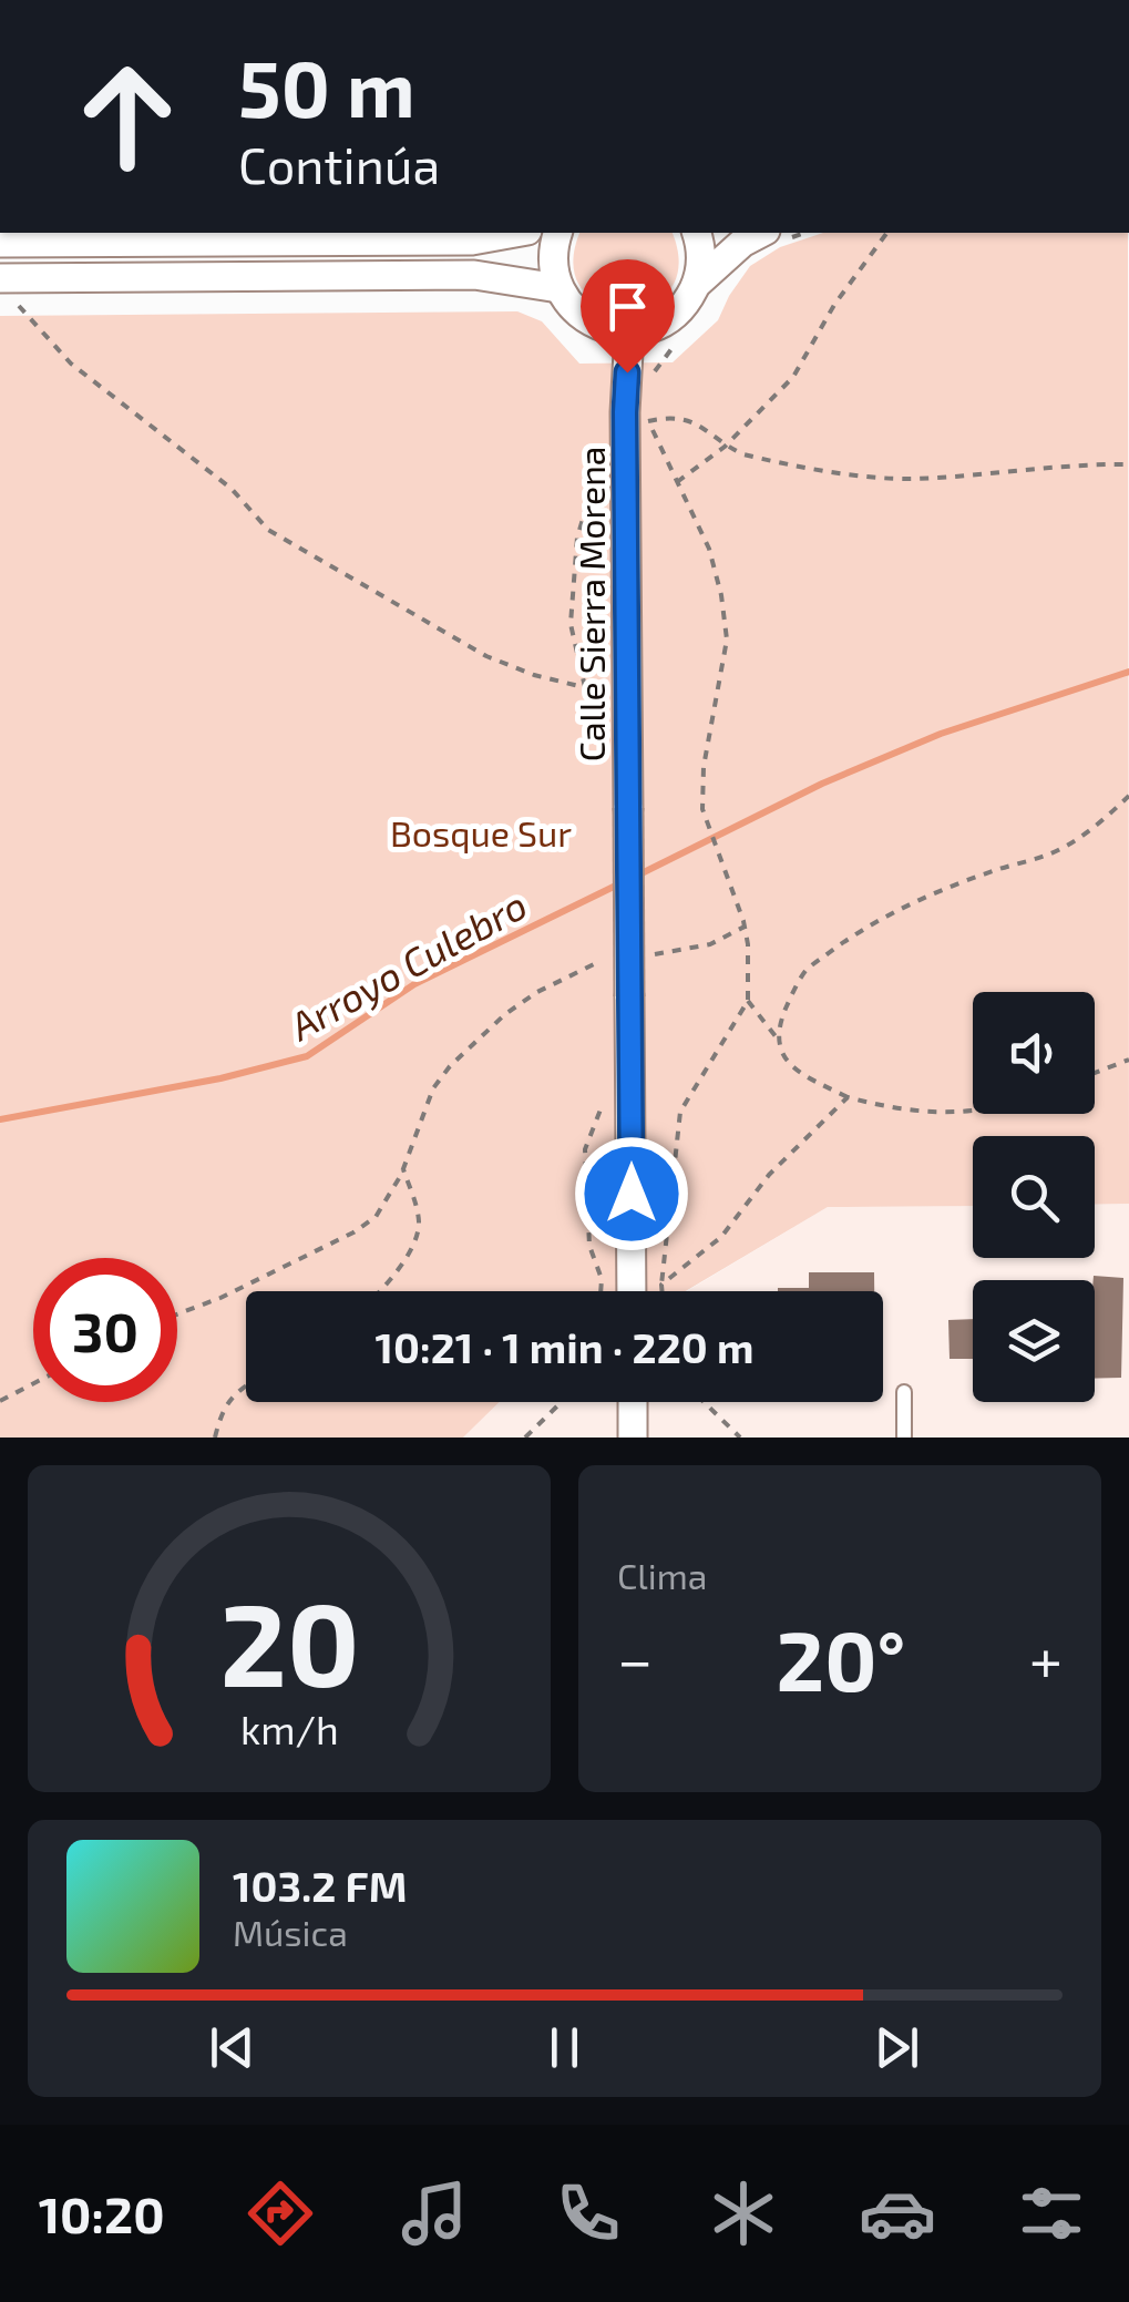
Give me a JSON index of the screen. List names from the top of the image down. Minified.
{"streets":{"street":["Calle Sierra Morena"]},"water":["Arroyo Culebro"],"parks":["Bosque Sur"],"page":{"turn":["50 m","Continúa"],"limit":"30","trip":"10:21 · 1 min · 220 m","tile":"Clima","heat":["−","20°","+"],"song":["103.2 FM","Música"],"tabs":"10:20","gauge":["20","km/h"]}}
